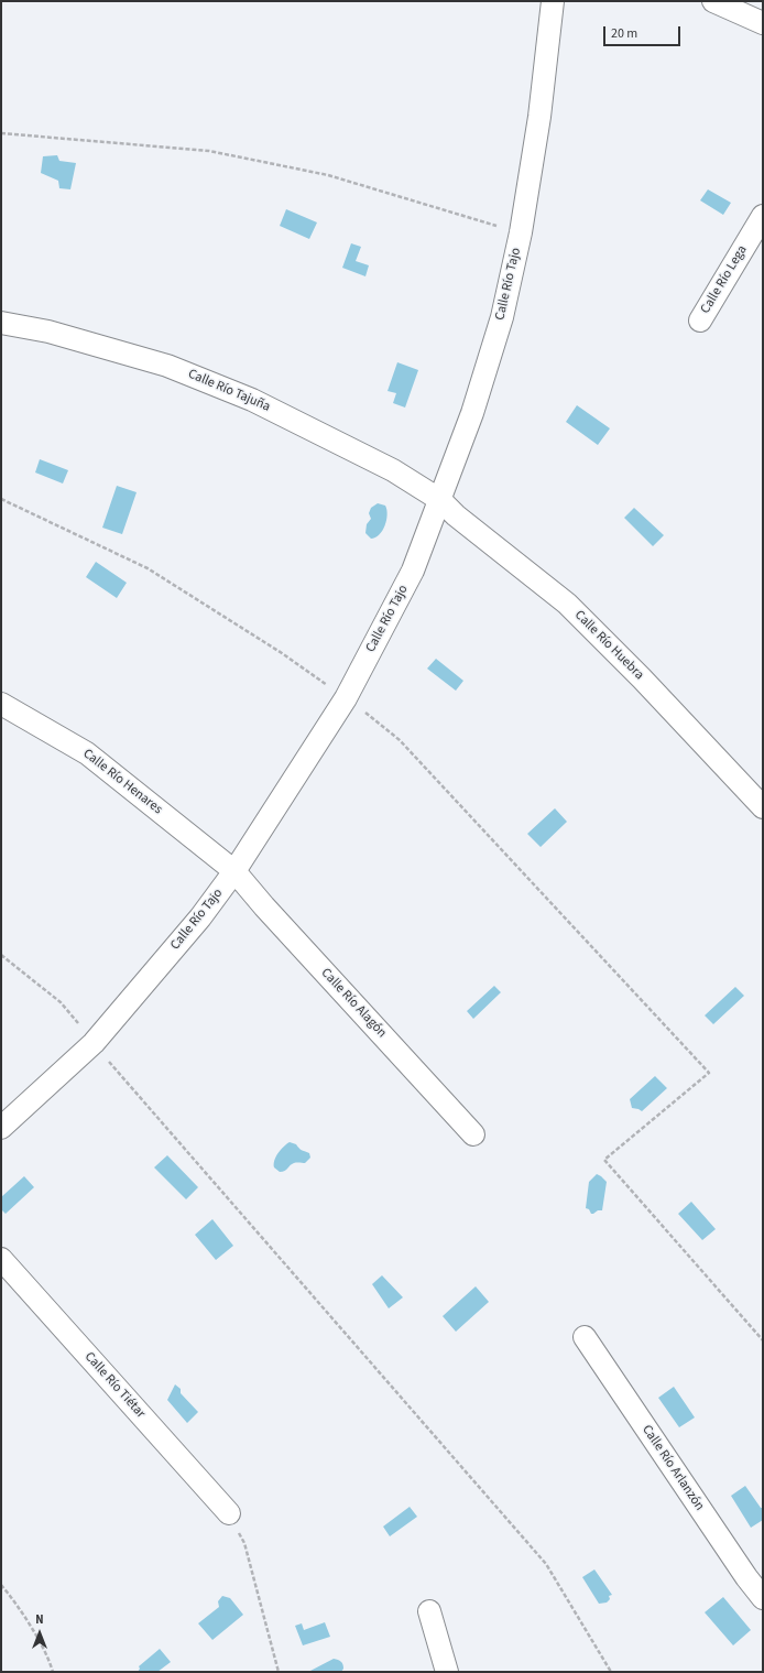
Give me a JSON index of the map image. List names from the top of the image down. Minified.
{"streets":{"street":["Calle Río Lega","Calle Río Tajo","Calle Río Tajuña","Calle Río Huebra","Calle Río Henares","Calle Río Alagón","Calle Río Tiétar","Calle Río Arlanzón"]},"crossings":[["Calle Río Tajo","Calle Río Tajuña"],["Calle Río Tajo","Calle Río Huebra"],["Calle Río Tajo","Calle Río Henares"],["Calle Río Tajo","Calle Río Alagón"],["Calle Río Tajuña","Calle Río Huebra"],["Calle Río Henares","Calle Río Alagón"]],"scale_bar":"20 m","north":"top"}
